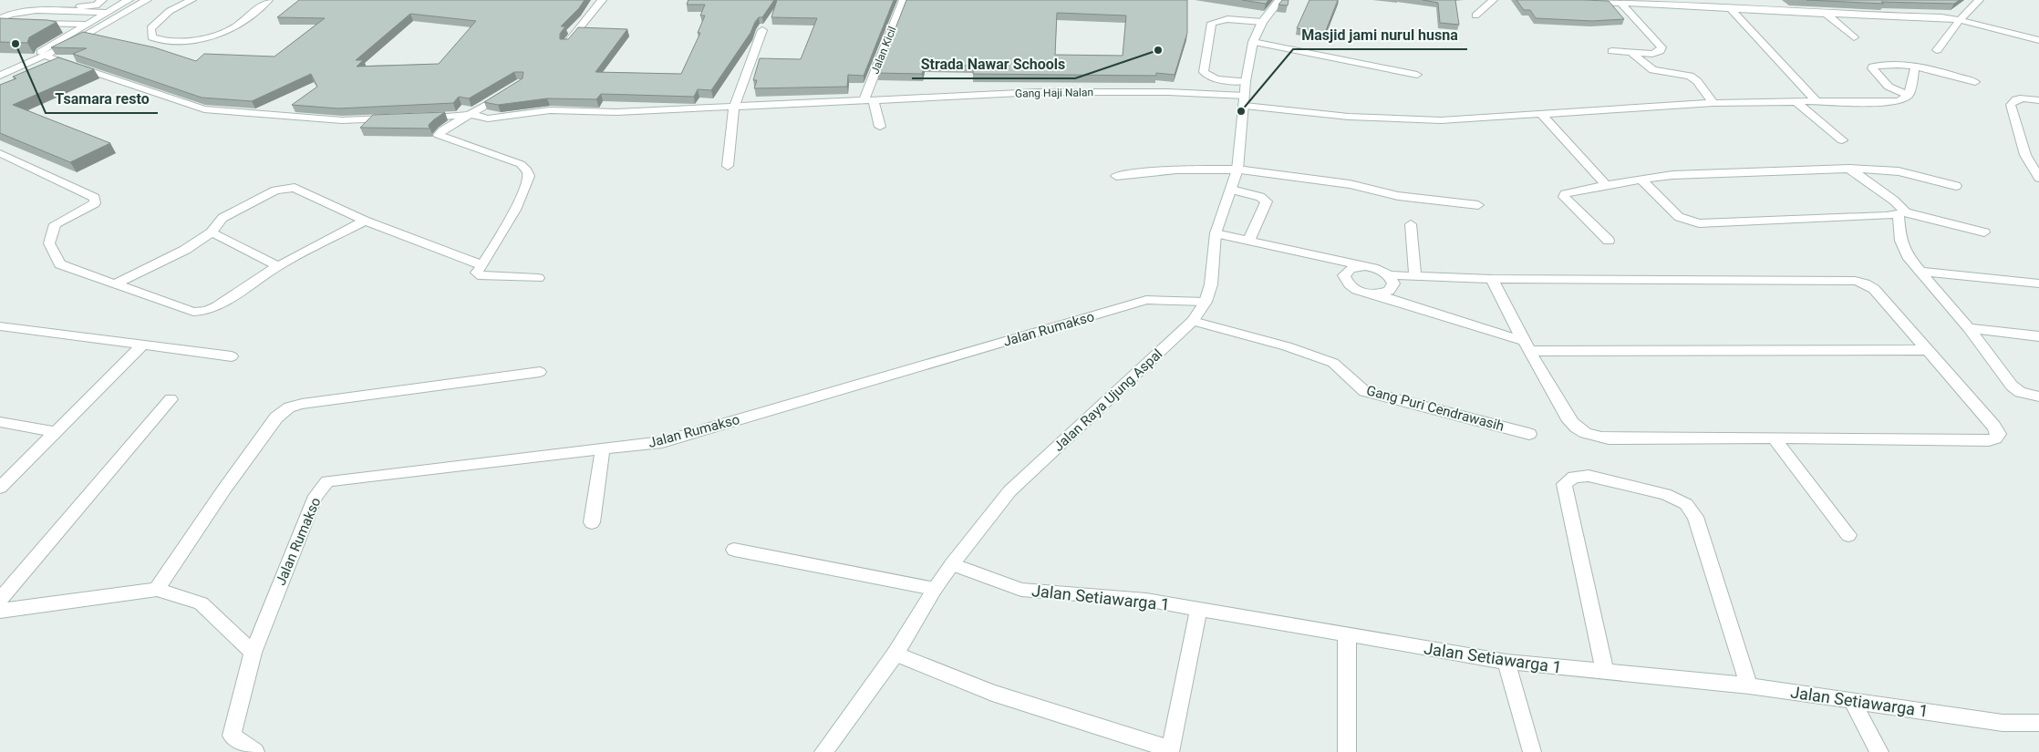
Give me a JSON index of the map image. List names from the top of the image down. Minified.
{"streets":{"street":["Jalan Kicil","Gang Haji Nalan","Jalan Rumakso","Jalan Raya Ujung Aspal","Gang Puri Cendrawasih","Jalan Setiawarga 1"]},"crossings":[["Jalan Kicil","Gang Haji Nalan"],["Gang Haji Nalan","Jalan Raya Ujung Aspal"],["Jalan Rumakso","Jalan Raya Ujung Aspal"],["Jalan Raya Ujung Aspal","Gang Puri Cendrawasih"],["Jalan Raya Ujung Aspal","Jalan Setiawarga 1"]],"places":["Tsamara resto","Strada Nawar Schools","Masjid jami nurul husna"]}
